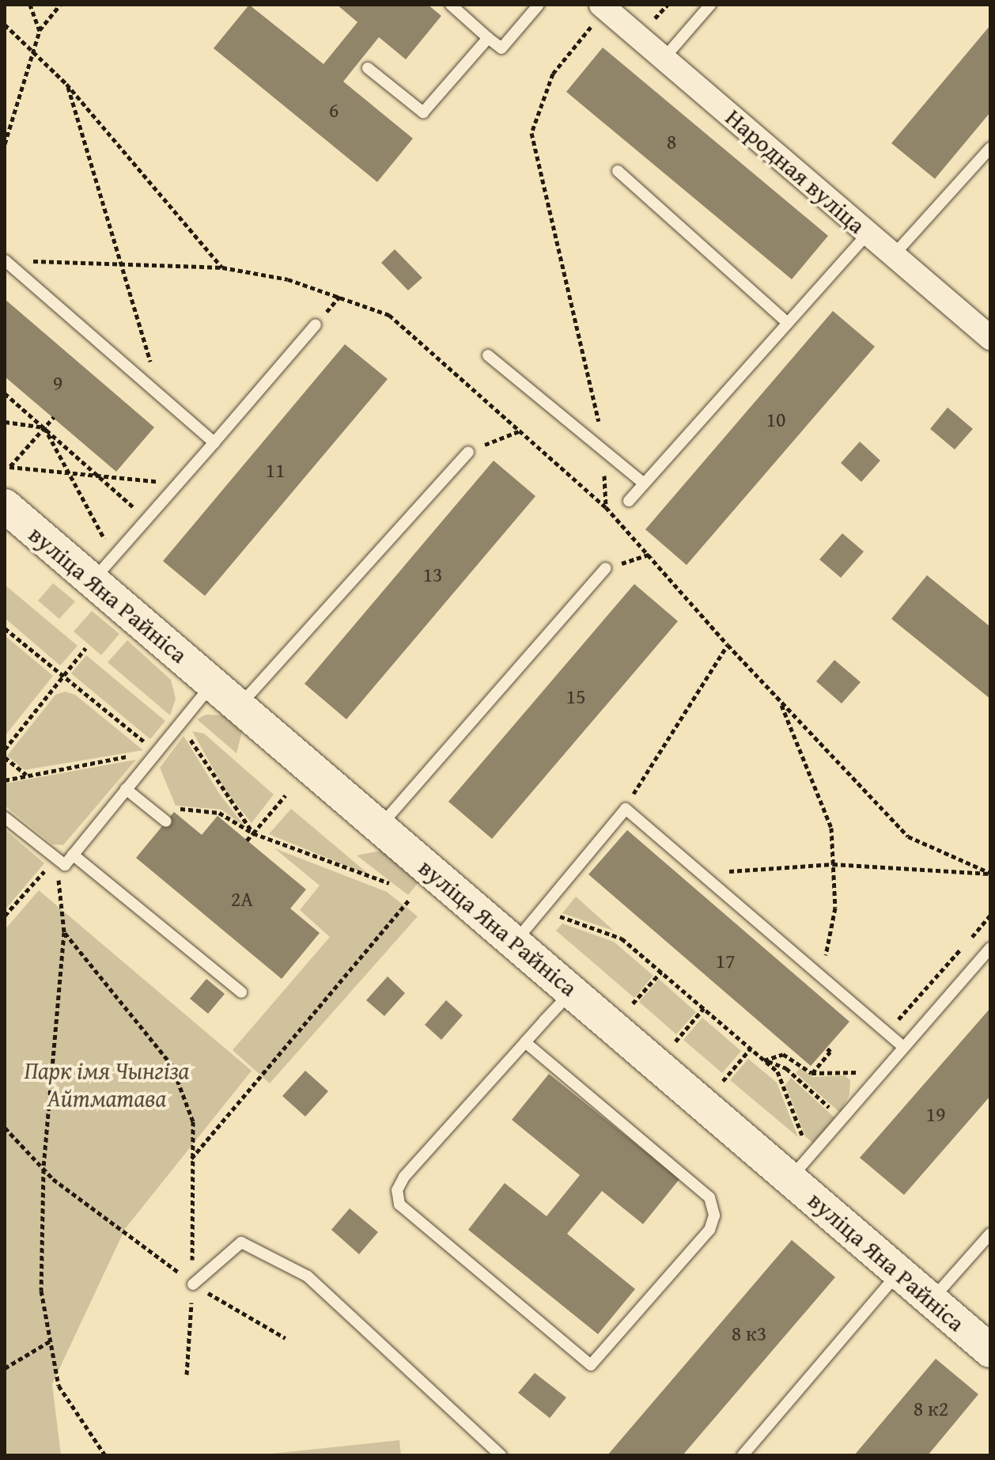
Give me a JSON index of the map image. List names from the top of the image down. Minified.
{"streets":{"street":["Народная вуліца","вуліца Яна Райніса"]},"parks":["Парк імя Чынгіза Айтматава"],"house_numbers":["6","8","9","10","11","13","15","2А","17","19","8 к3","8 к2"]}
